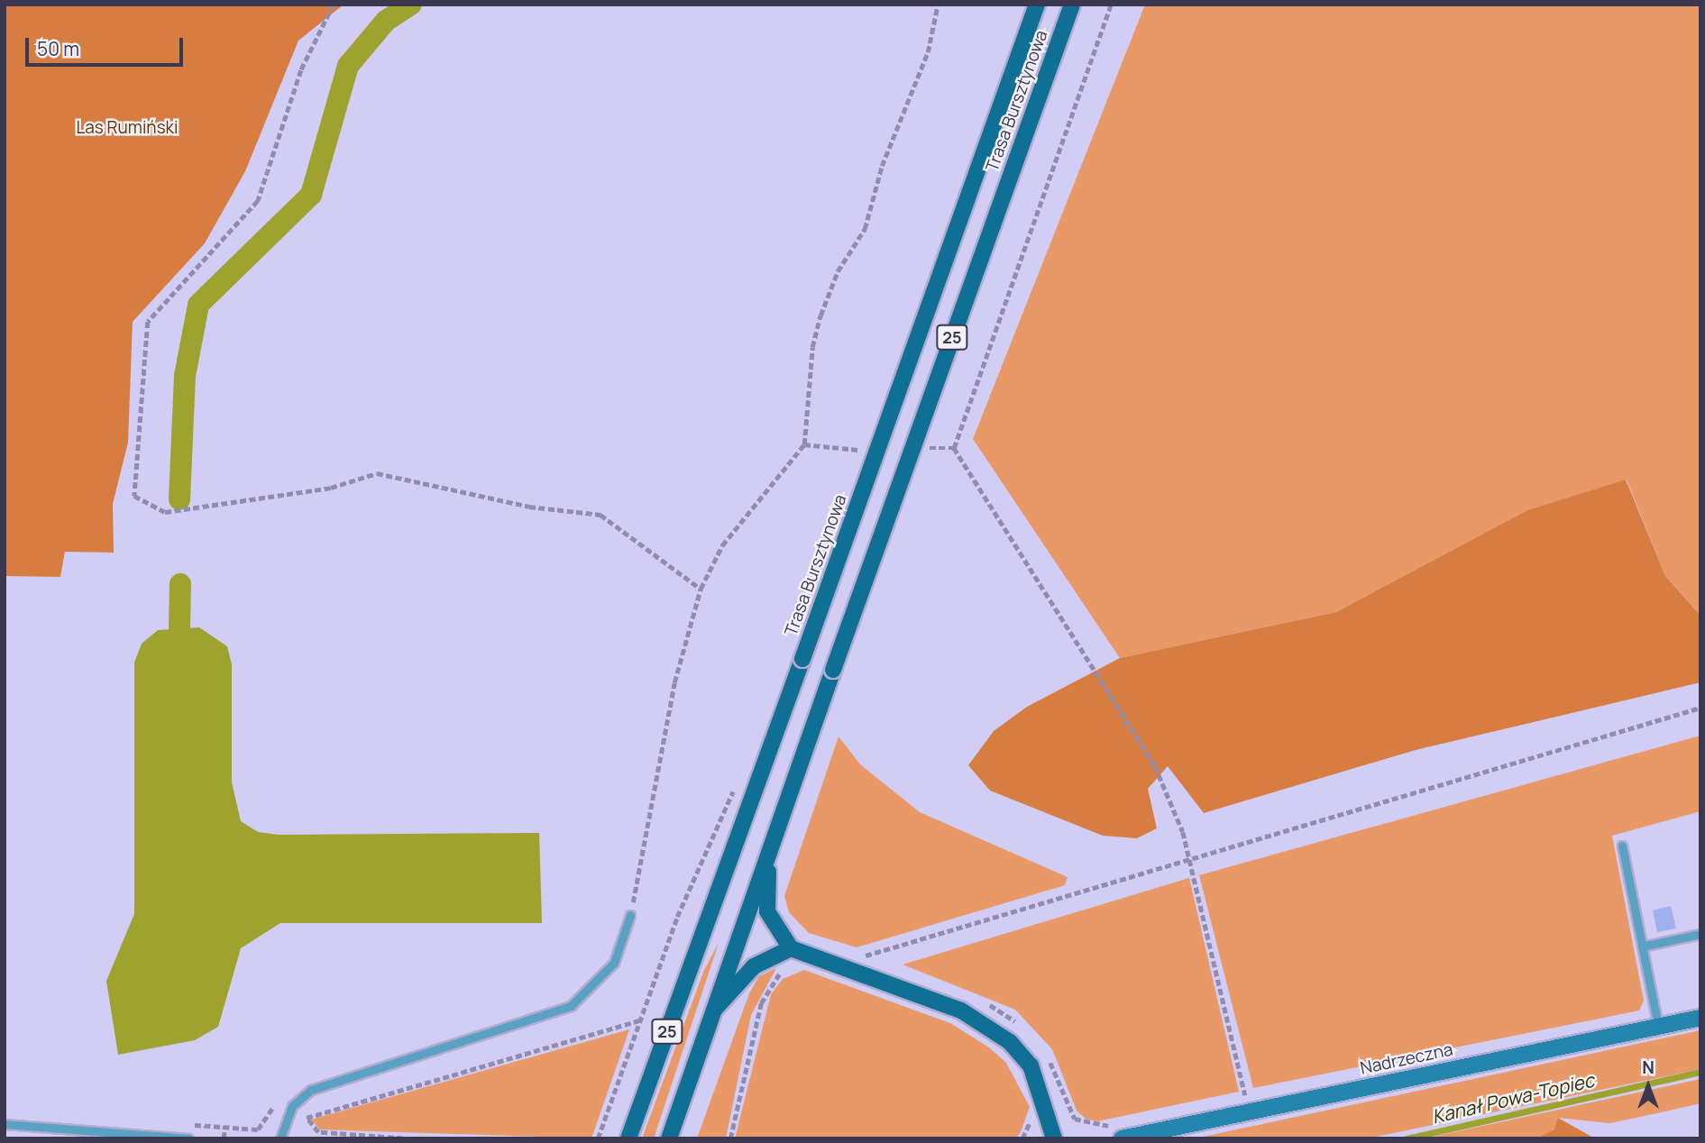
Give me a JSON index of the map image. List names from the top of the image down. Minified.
{"streets":{"main road":["Trasa Bursztynowa","25"],"street":["Nadrzeczna"]},"water":["Kanał Powa-Topiec"],"parks":["Las Rumiński"],"scale_bar":"50 m","north":"top"}
